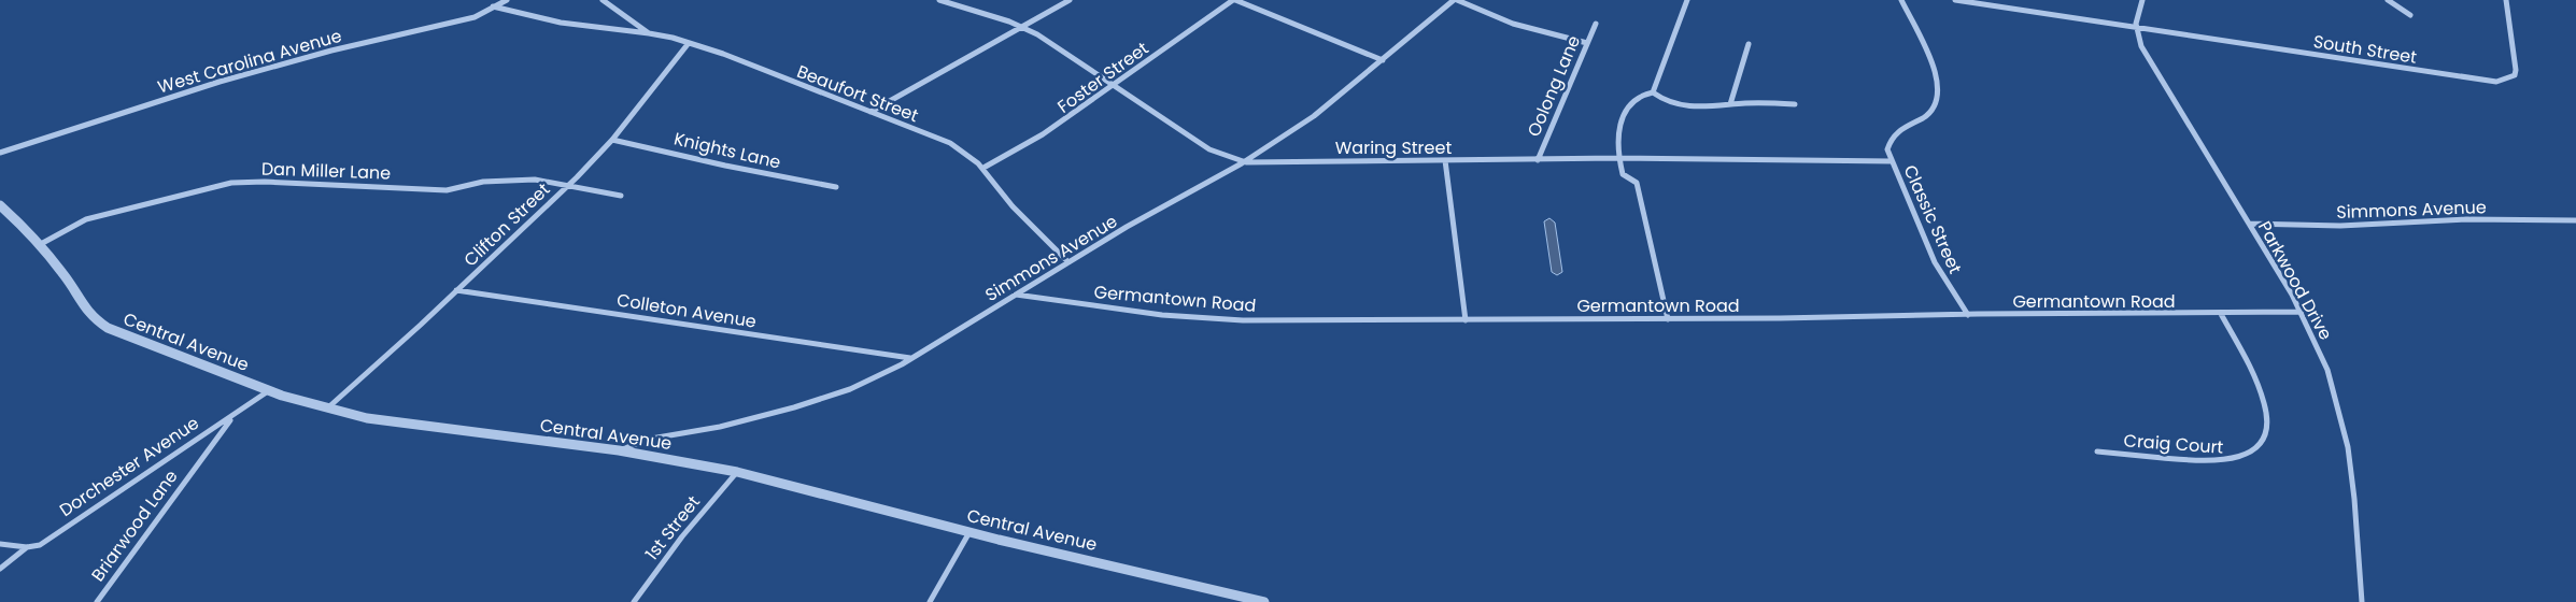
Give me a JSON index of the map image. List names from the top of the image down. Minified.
{"streets":{"street":["South Street","West Carolina Avenue","Foster Street","Oolong Lane","Beaufort Street","Waring Street","Knights Lane","Dan Miller Lane","Simmons Avenue","Classic Street","Clifton Street","Parkwood Drive","Germantown Road","Colleton Avenue","Central Avenue","Craig Court","Dorchester Avenue","Briarwood Lane","1st Street"]},"crossings":[["South Street","Parkwood Drive"],["Foster Street","Beaufort Street"],["Foster Street","Waring Street"],["Oolong Lane","Waring Street"],["Beaufort Street","Simmons Avenue"],["Beaufort Street","Clifton Street"],["Waring Street","Simmons Avenue"],["Waring Street","Classic Street"],["Knights Lane","Clifton Street"],["Dan Miller Lane","Clifton Street"],["Dan Miller Lane","Central Avenue"],["Simmons Avenue","Parkwood Drive"],["Simmons Avenue","Germantown Road"],["Simmons Avenue","Colleton Avenue"],["Simmons Avenue","Central Avenue"],["Classic Street","Germantown Road"],["Clifton Street","Colleton Avenue"],["Clifton Street","Central Avenue"],["Parkwood Drive","Germantown Road"],["Germantown Road","Craig Court"],["Central Avenue","Dorchester Avenue"],["Central Avenue","1st Street"],["Dorchester Avenue","Briarwood Lane"]]}
